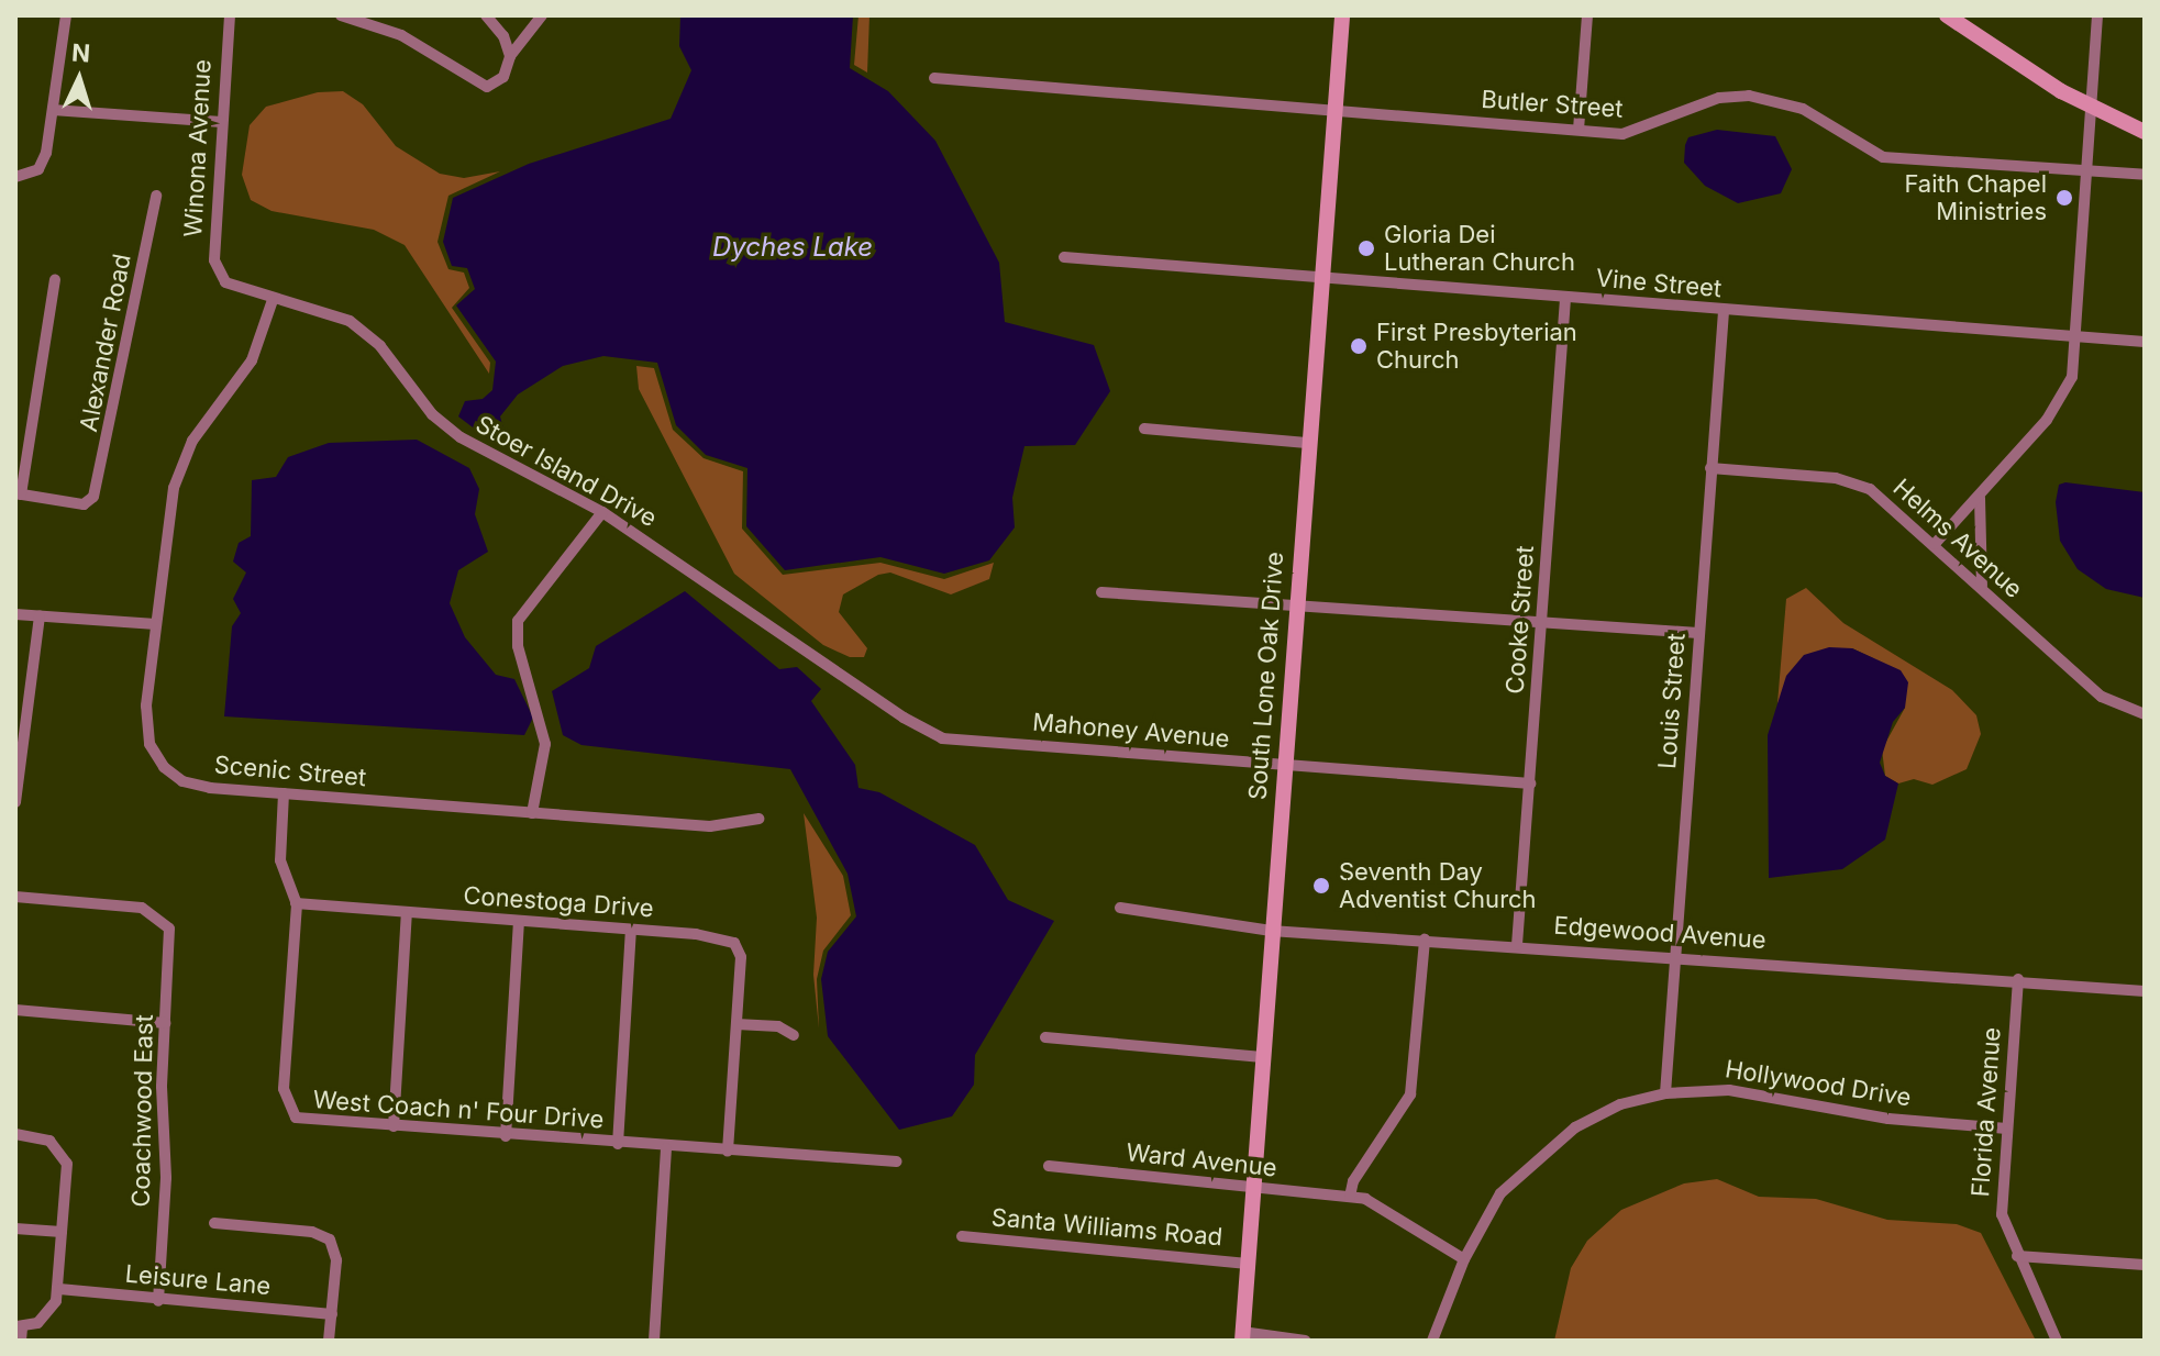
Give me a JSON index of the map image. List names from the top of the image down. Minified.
{"streets":{"street":["Butler Street","Winona Avenue","Vine Street","Alexander Road","Stoer Island Drive","Helms Avenue","Cooke Street","South Lone Oak Drive","Louis Street","Mahoney Avenue","Scenic Street","Conestoga Drive","Edgewood Avenue","Hollywood Drive","West Coach n' Four Drive","Coachwood East","Florida Avenue","Ward Avenue","Santa Williams Road","Leisure Lane"]},"crossings":[["Butler Street","South Lone Oak Drive"],["Winona Avenue","Stoer Island Drive"],["Winona Avenue","Scenic Street"],["Vine Street","Cooke Street"],["Vine Street","South Lone Oak Drive"],["Vine Street","Louis Street"],["Stoer Island Drive","Mahoney Avenue"],["Stoer Island Drive","Scenic Street"],["Helms Avenue","Louis Street"],["Cooke Street","Mahoney Avenue"],["Cooke Street","Edgewood Avenue"],["South Lone Oak Drive","Mahoney Avenue"],["South Lone Oak Drive","Edgewood Avenue"],["South Lone Oak Drive","Ward Avenue"],["South Lone Oak Drive","Santa Williams Road"],["Louis Street","Edgewood Avenue"],["Louis Street","Hollywood Drive"],["Scenic Street","West Coach n' Four Drive"],["Conestoga Drive","West Coach n' Four Drive"],["Edgewood Avenue","Florida Avenue"],["Hollywood Drive","Florida Avenue"],["Hollywood Drive","Ward Avenue"],["Coachwood East","Leisure Lane"]],"water":["Dyches Lake"],"places":["Faith Chapel Ministries","Gloria Dei Lutheran Church","First Presbyterian Church","Seventh Day Adventist Church"],"north":"top"}
